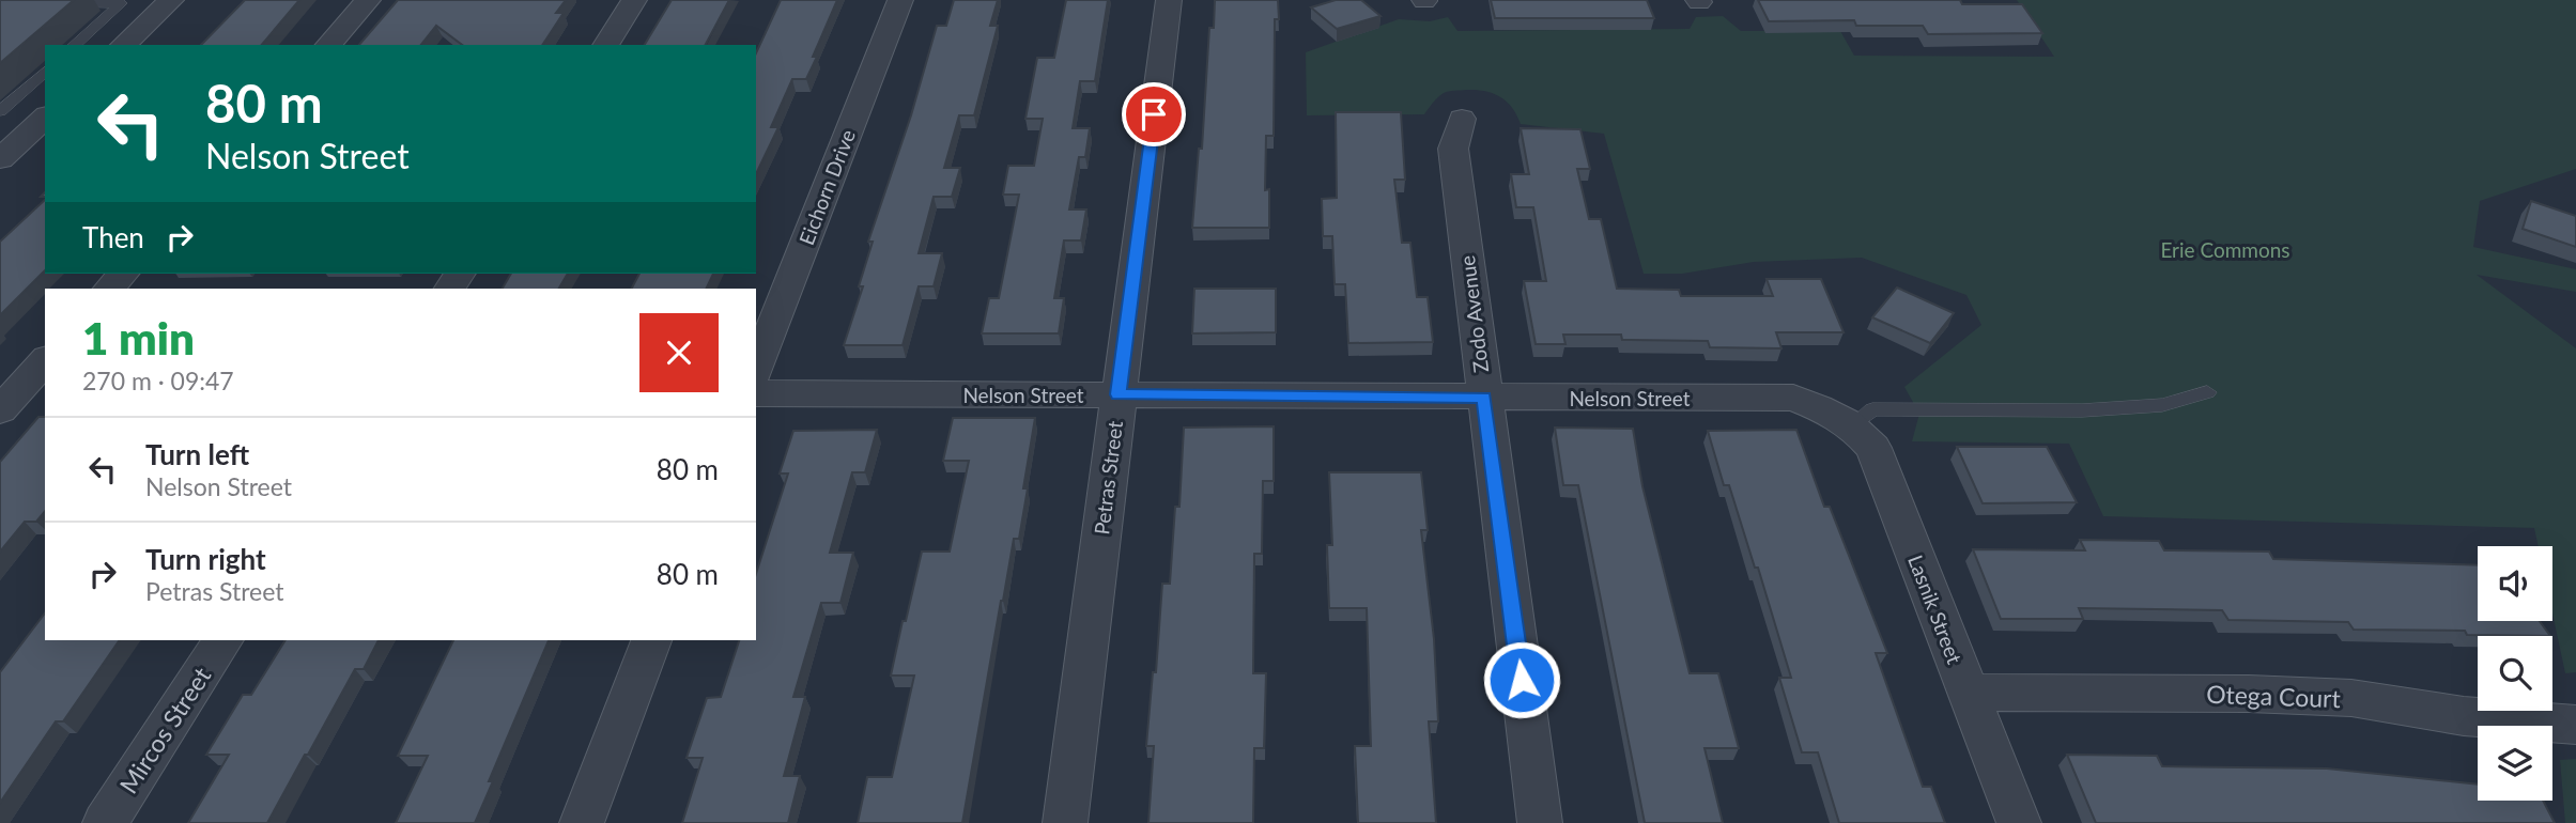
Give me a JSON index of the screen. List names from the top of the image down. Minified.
{"streets":{"street":["Eichorn Drive","Zodo Avenue","Nelson Street","Petras Street","Lasnik Street","Otega Court","Mircos Street"]},"crossings":[["Zodo Avenue","Nelson Street"],["Nelson Street","Petras Street"],["Nelson Street","Lasnik Street"],["Lasnik Street","Otega Court"]],"parks":["Erie Commons"],"page":{"turn":["80 m","Nelson Street"],"then":"Then","heading":["1 min","270 m · 09:47"],"list":[{"name":"Turn left","note":"Nelson Street","value":"80 m"},{"name":"Turn right","note":"Petras Street","value":"80 m"}]}}
